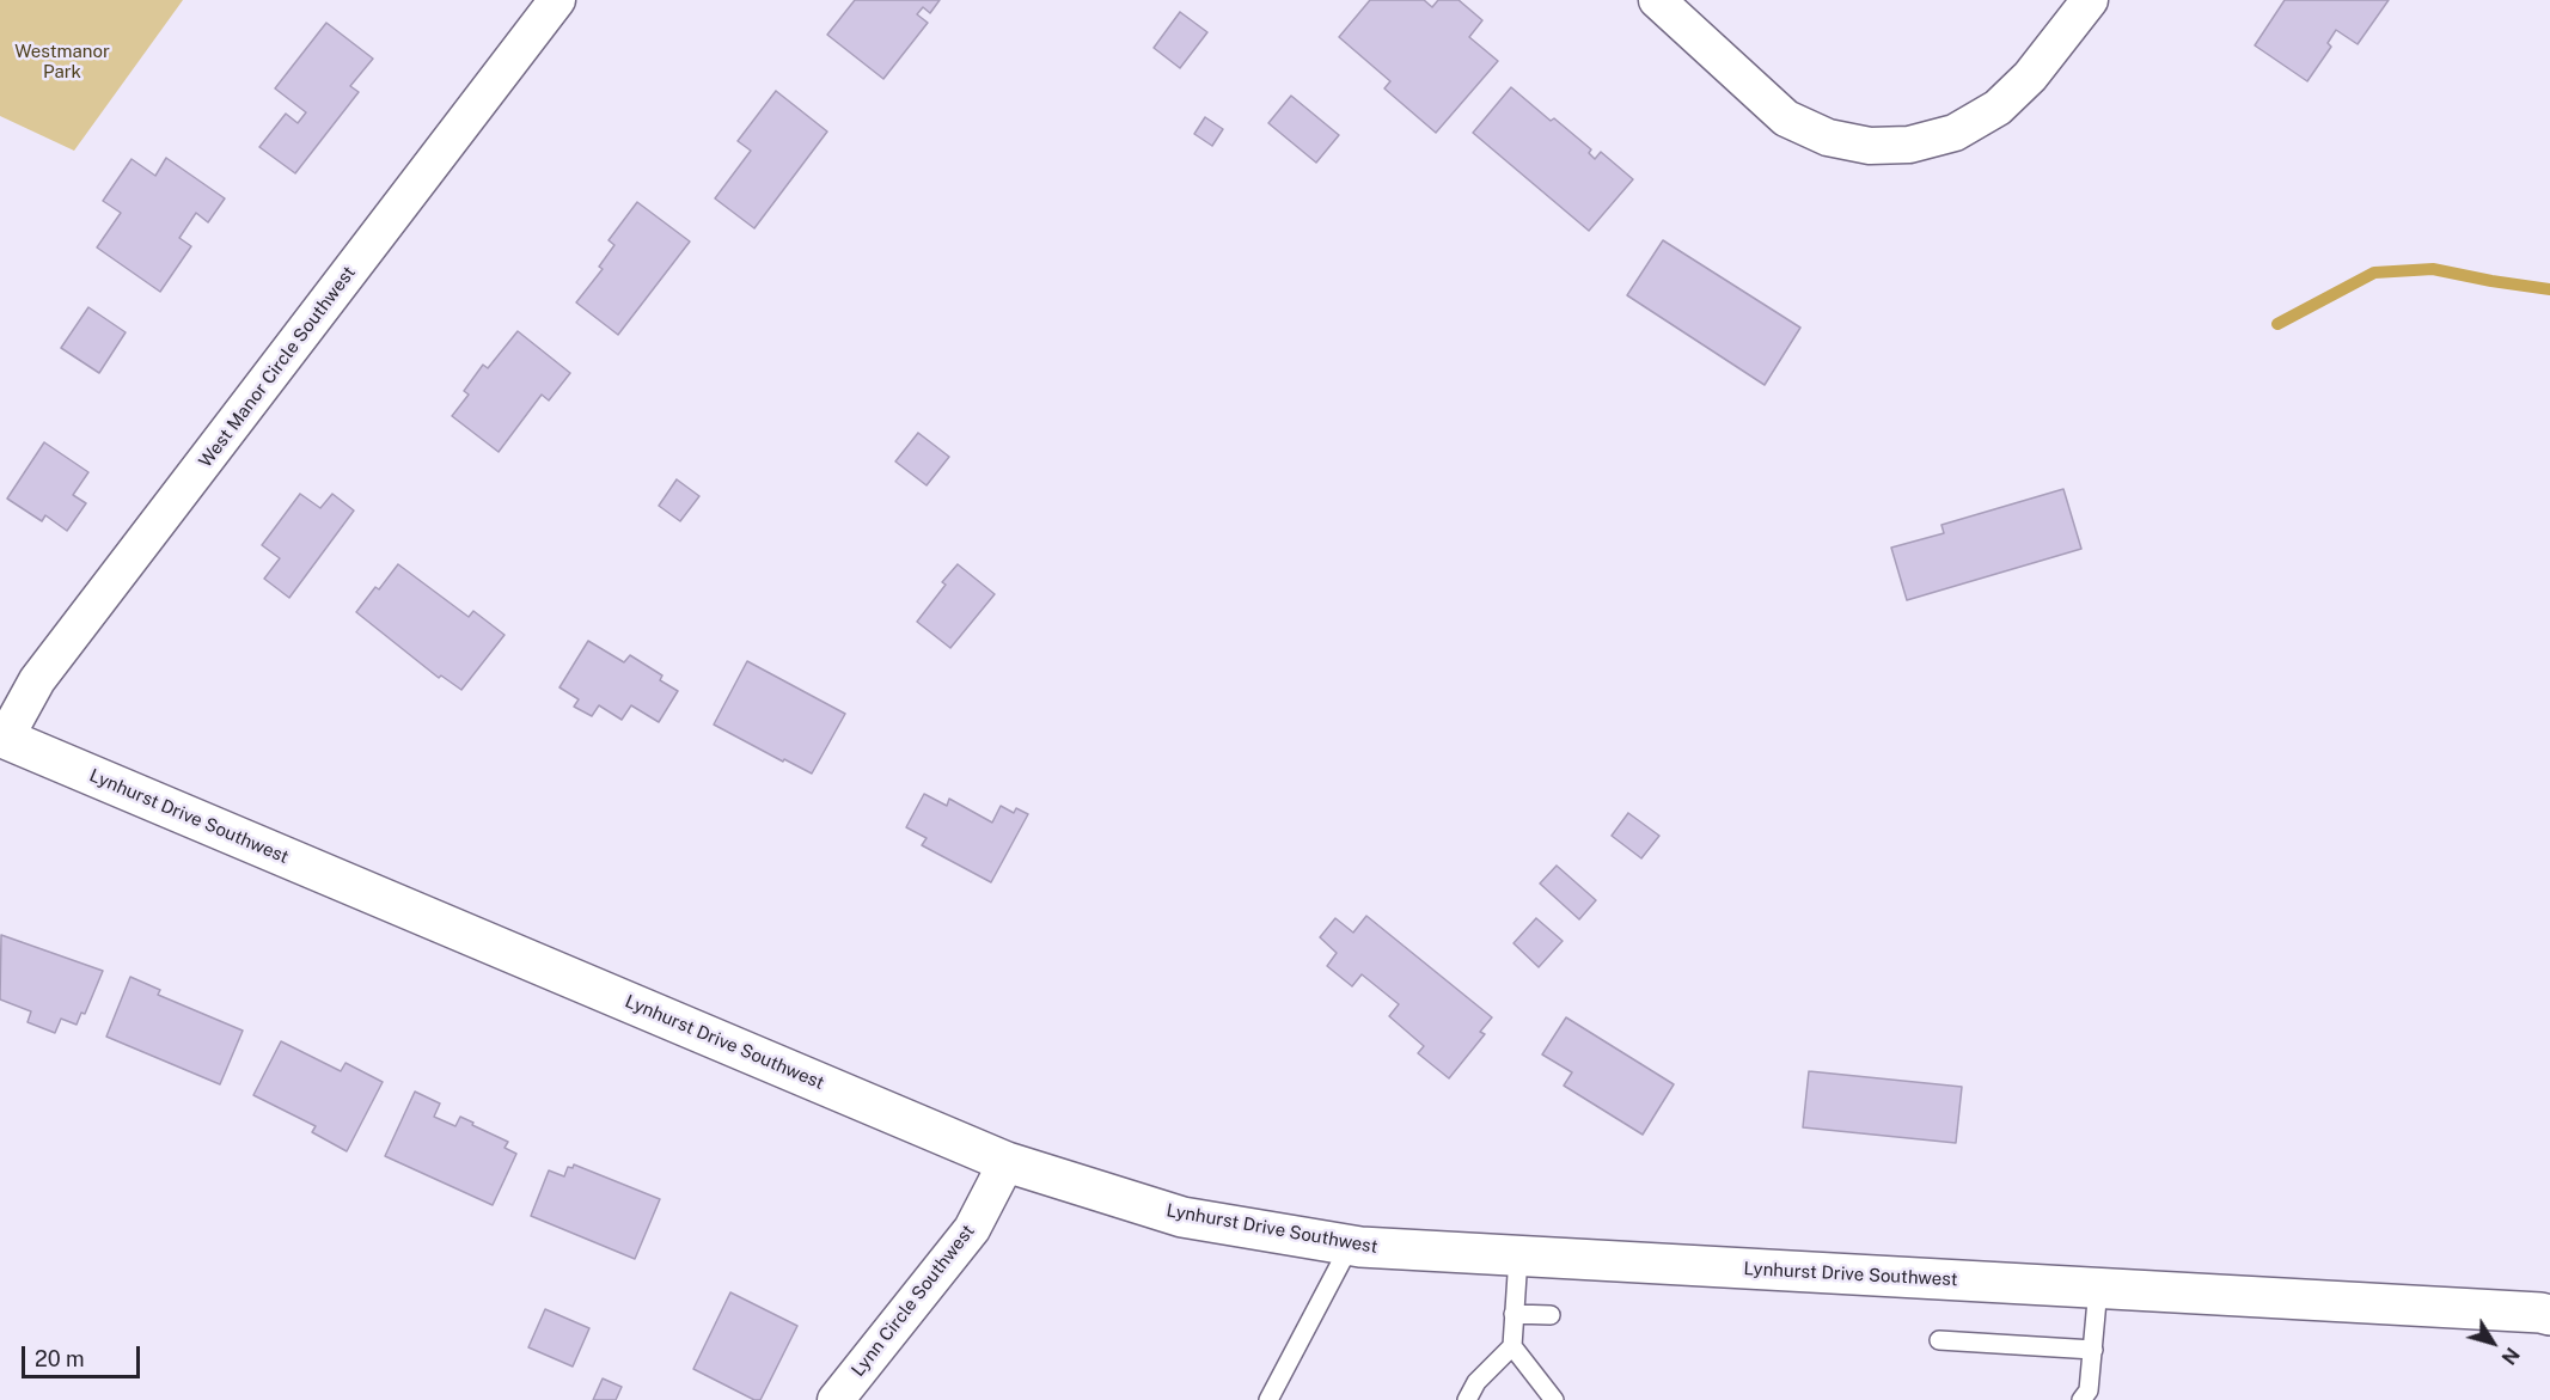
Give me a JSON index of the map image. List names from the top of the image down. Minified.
{"streets":{"street":["West Manor Circle Southwest","Lynhurst Drive Southwest","Lynn Circle Southwest"]},"crossings":[["West Manor Circle Southwest","Lynhurst Drive Southwest"],["Lynhurst Drive Southwest","Lynn Circle Southwest"]],"parks":["Westmanor Park"],"scale_bar":"20 m","north":"bottom right"}
